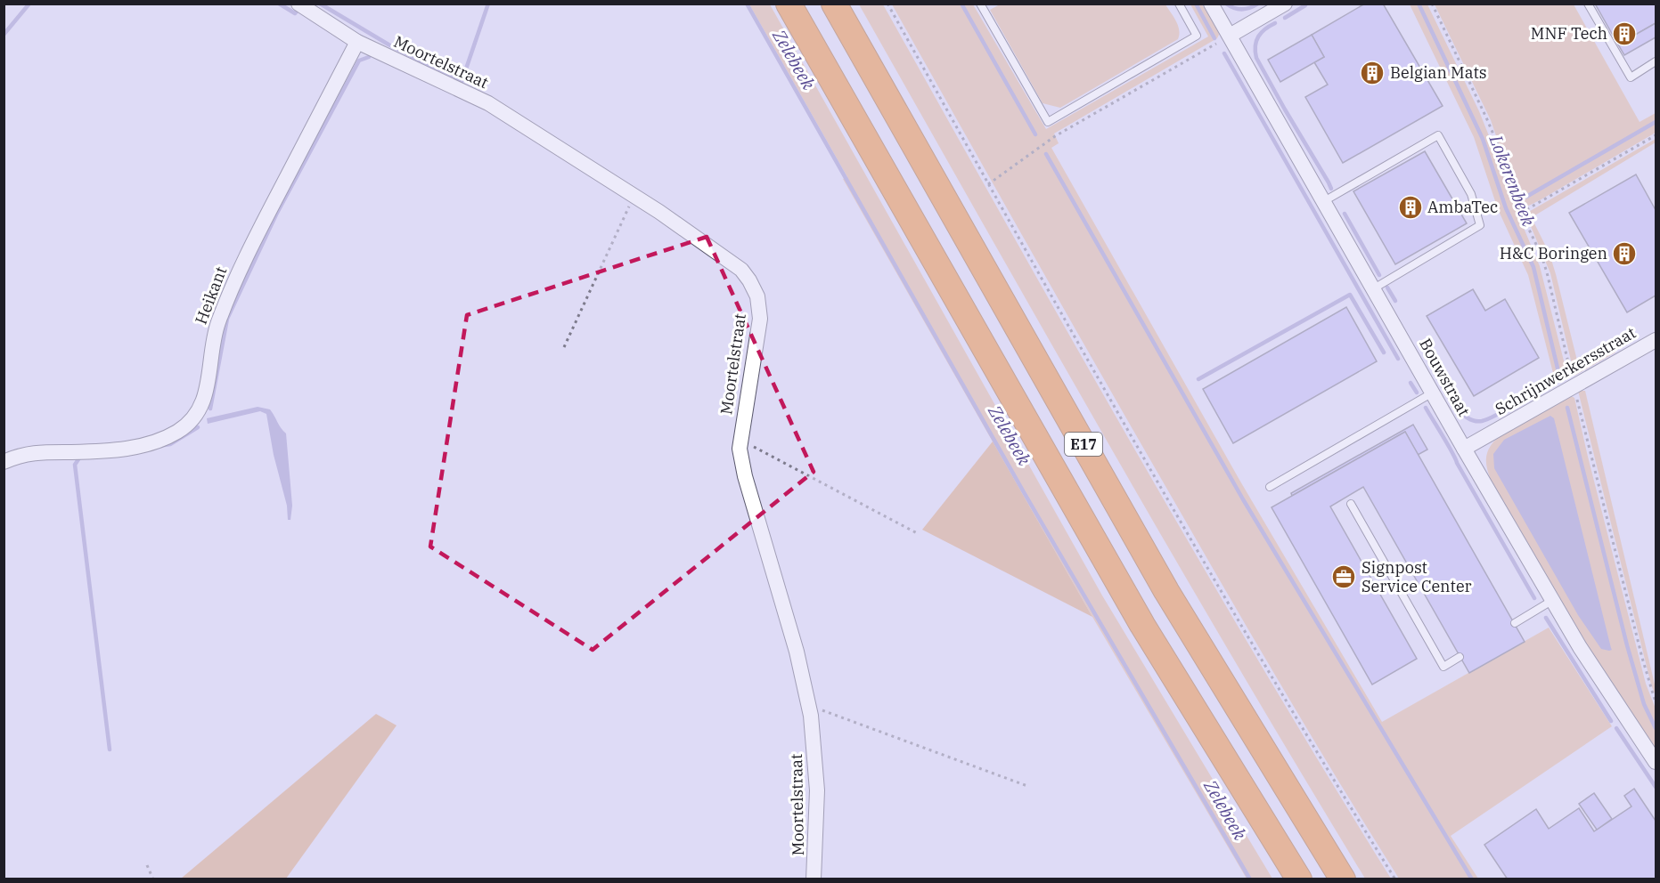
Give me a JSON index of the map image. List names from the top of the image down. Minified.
{"streets":{"highway":["E17"],"street":["Moortelstraat","Heikant","Schrijnwerkersstraat","Bouwstraat"]},"crossings":[["Moortelstraat","Heikant"],["Schrijnwerkersstraat","Bouwstraat"]],"water":["Zelebeek","Lokerenbeek"],"places":{"building":["MNF Tech","Belgian Mats","AmbaTec","H&C Boringen"],"office":["Signpost Service Center"]}}
